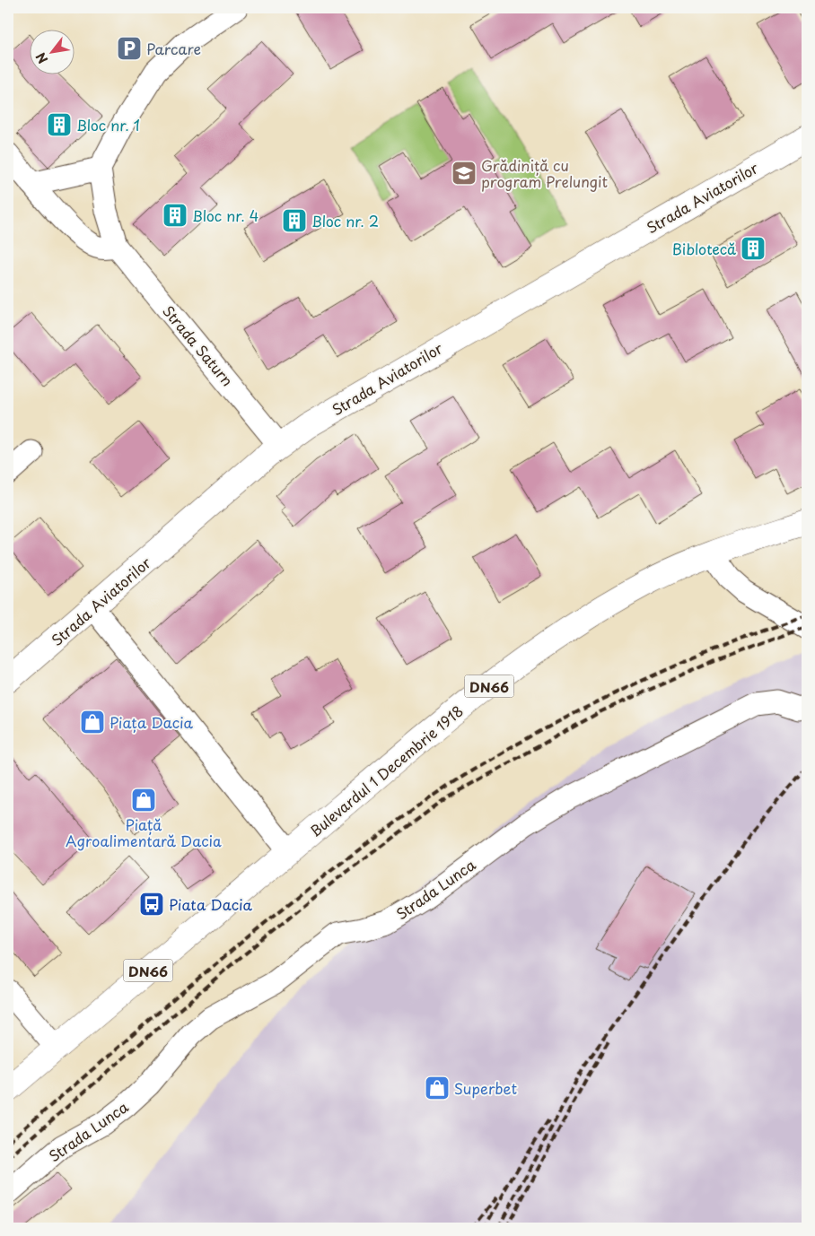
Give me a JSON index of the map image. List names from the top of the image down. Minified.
{"streets":{"main road":["Strada Aviatorilor","DN66","Bulevardul 1 Decembrie 1918"],"street":["Strada Saturn","Strada Lunca"]},"crossings":[["Strada Aviatorilor","Strada Saturn"]],"places":{"parking":["Parcare"],"building":["Bloc nr. 1","Bloc nr. 4","Bloc nr. 2","Biblotecă"],"school or university":["Grădiniță cu program Prelungit"],"shop":["Piața Dacia","Piață Agroalimentară Dacia","Superbet"],"bus stop":["Piata Dacia"]},"north":"bottom left"}
